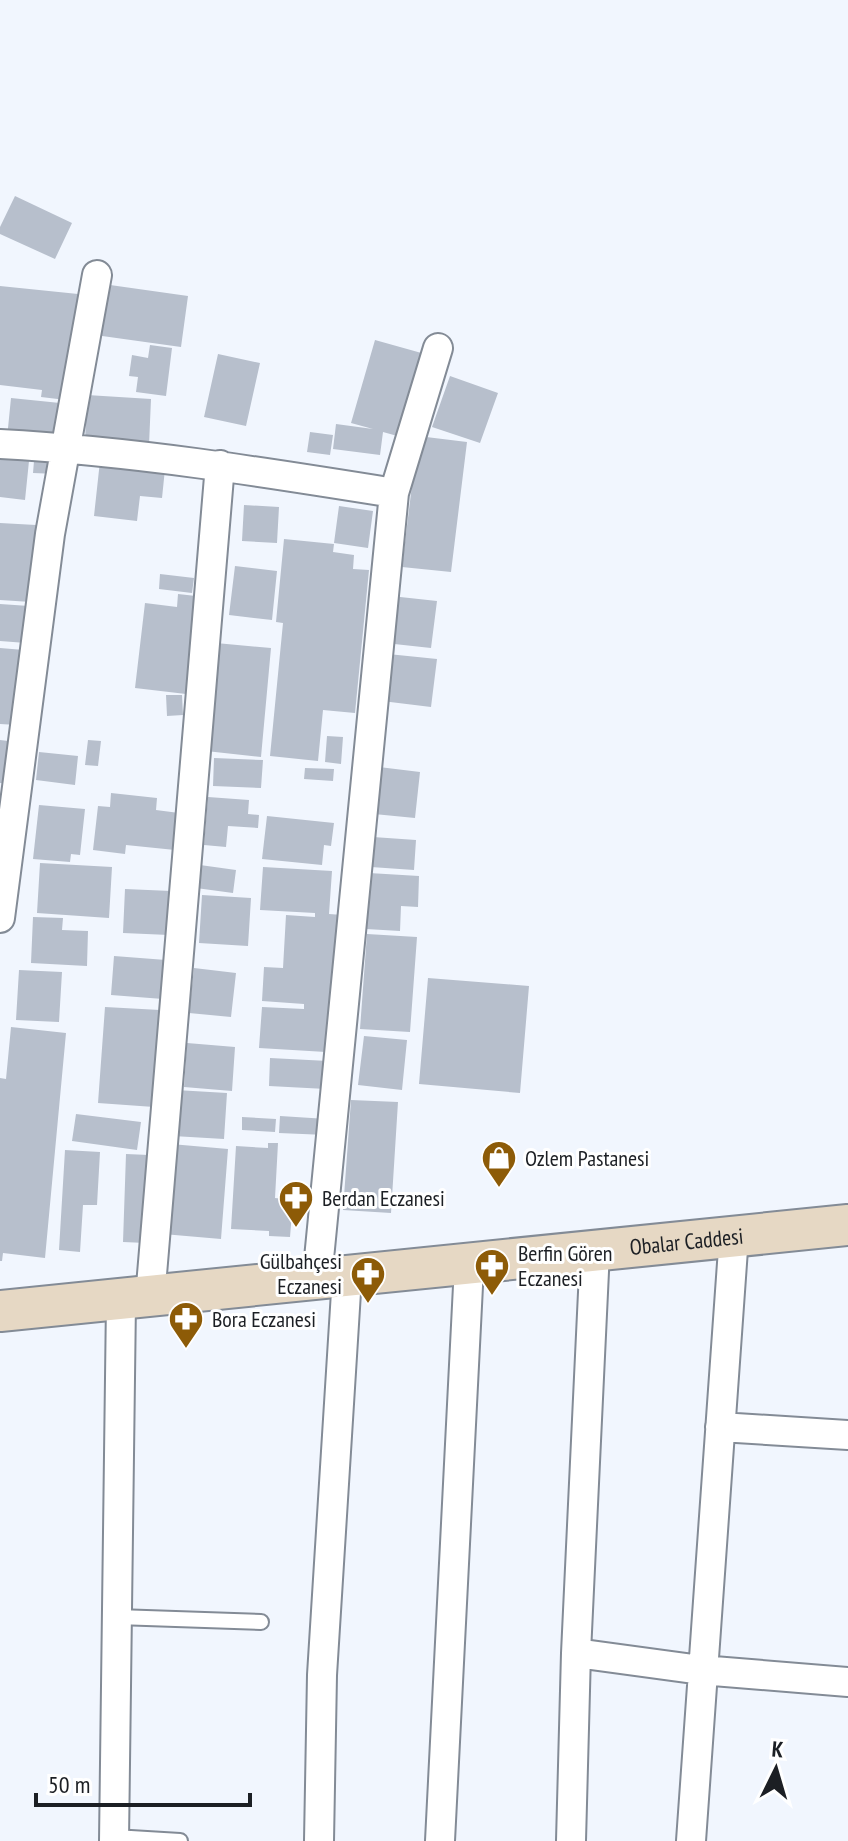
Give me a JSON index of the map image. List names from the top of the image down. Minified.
{"streets":{"main road":["Obalar Caddesi"]},"places":{"shop":["Ozlem Pastanesi"],"pharmacy":["Berdan Eczanesi","Berfin Gören Eczanesi","Gülbahçesi Eczanesi","Bora Eczanesi"]},"scale_bar":"50 m","north":"top"}
